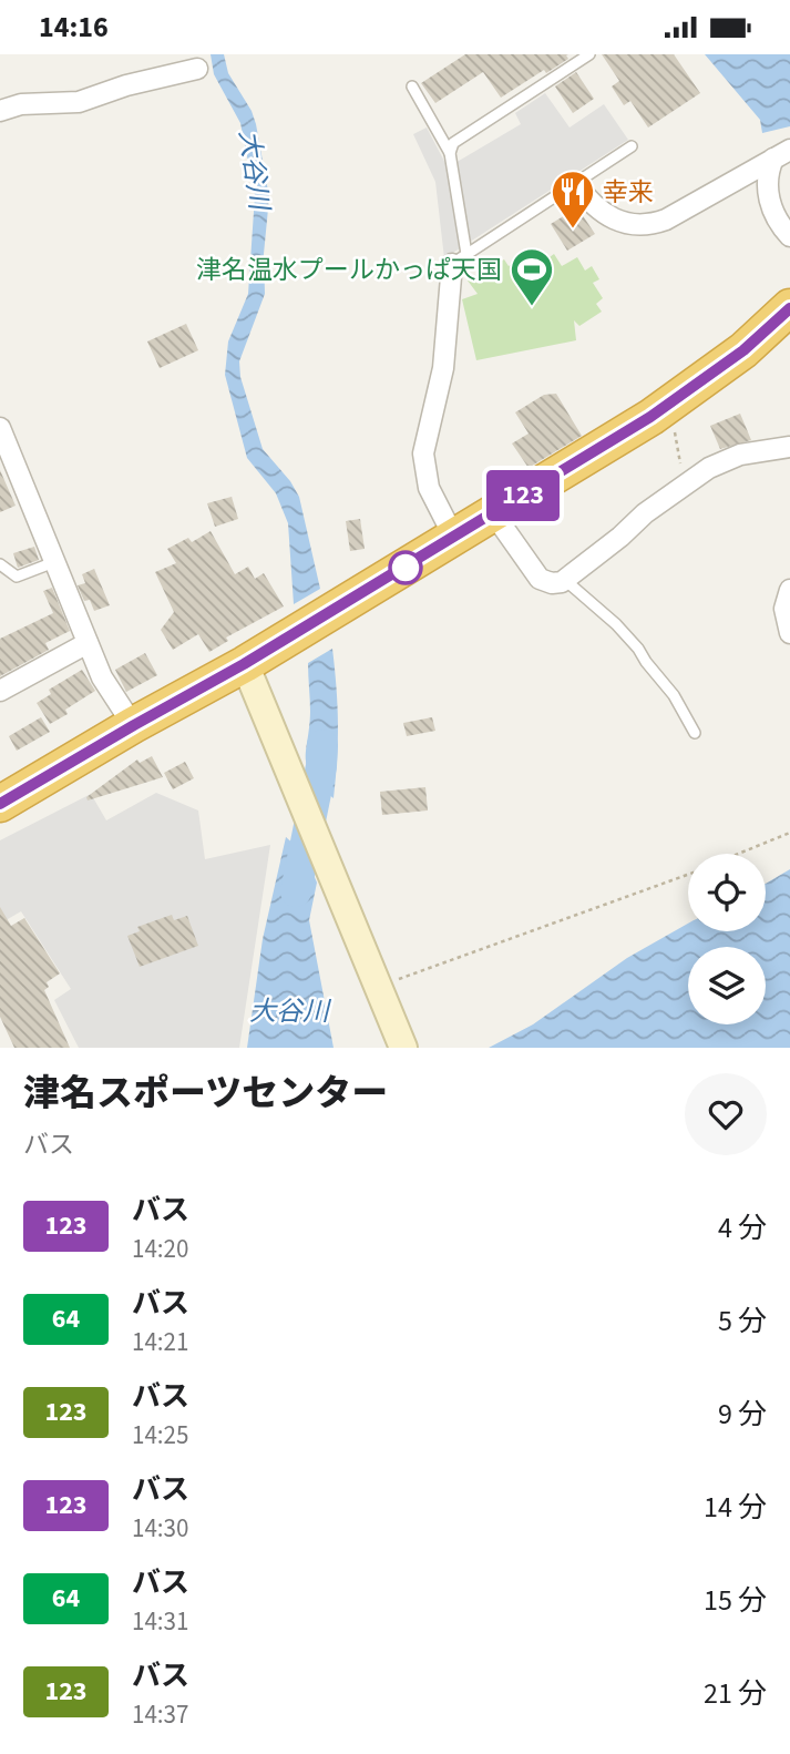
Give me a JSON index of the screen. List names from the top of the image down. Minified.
{"water":["大谷川"],"places":{"restaurant":["幸来"],"sports":["津名温水プールかっぱ天国"]},"lines":["bus line 123"],"page":{"status":"14:16","on_map":"123","heading":["津名スポーツセンター","バス"],"list":[{"mark":"123","name":"バス","note":"14:20","value":"4 分"},{"mark":"64","name":"バス","note":"14:21","value":"5 分"},{"mark":"123","name":"バス","note":"14:25","value":"9 分"},{"mark":"123","name":"バス","note":"14:30","value":"14 分"},{"mark":"64","name":"バス","note":"14:31","value":"15 分"},{"mark":"123","name":"バス","note":"14:37","value":"21 分"}]}}
